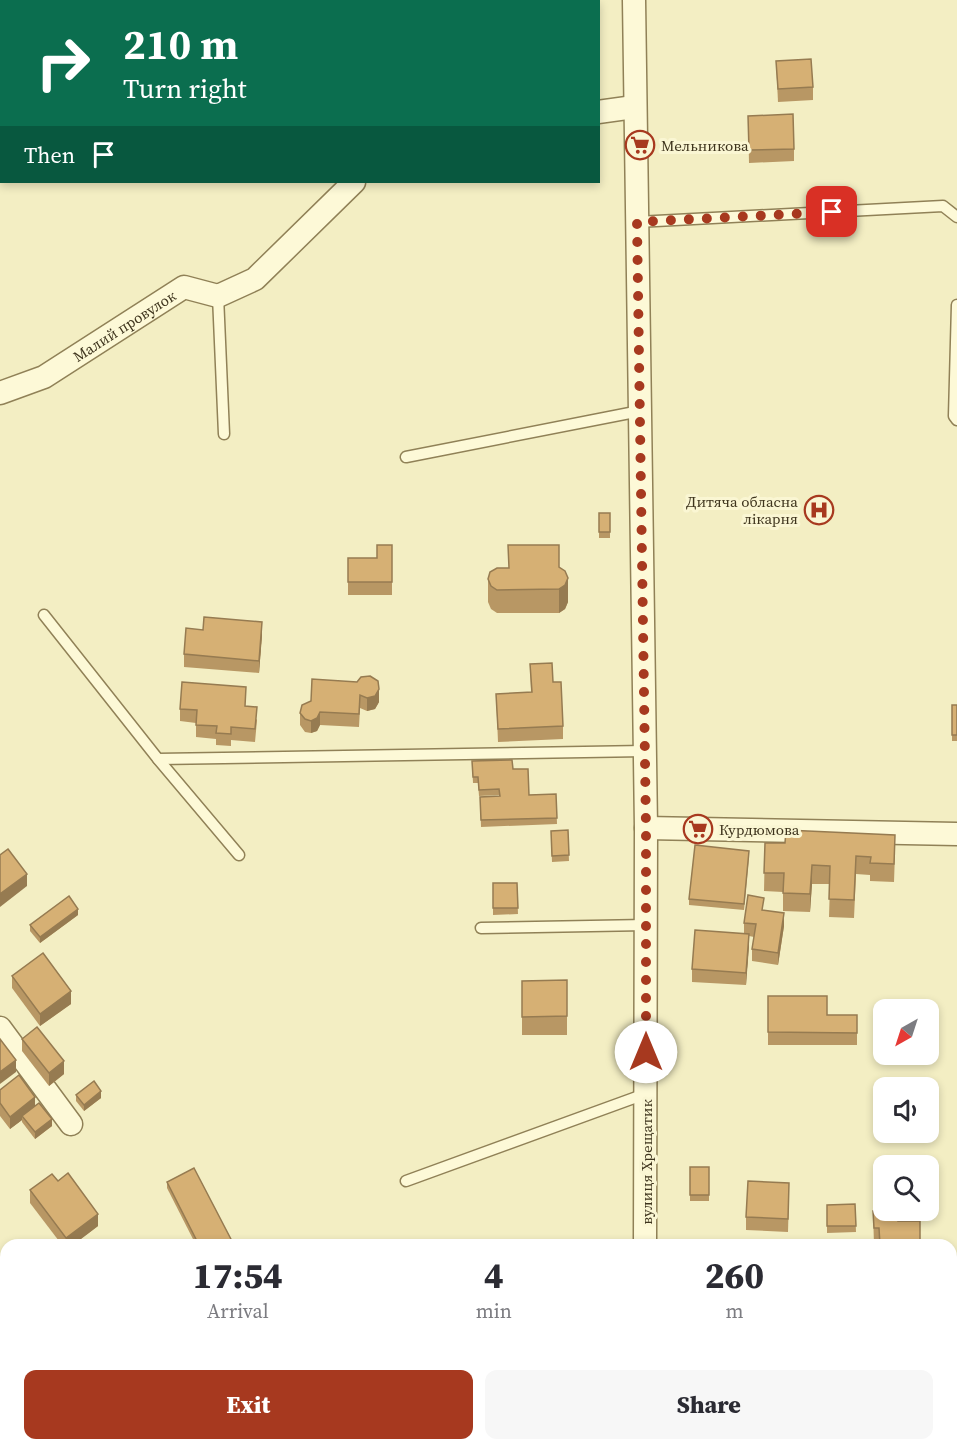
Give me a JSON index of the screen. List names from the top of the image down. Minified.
{"streets":{"street":["Малий провулок","вулиця Хрещатик"]},"places":{"supermarket":["Мельникова","Курдюмова"],"hospital":["Дитяча обласна лікарня"]},"north":"bottom left","page":{"turn":["210 m","Turn right"],"then":"Then","eta":["17:54","Arrival","4","min","260","m"],"buttons":["Exit","Share"]}}
